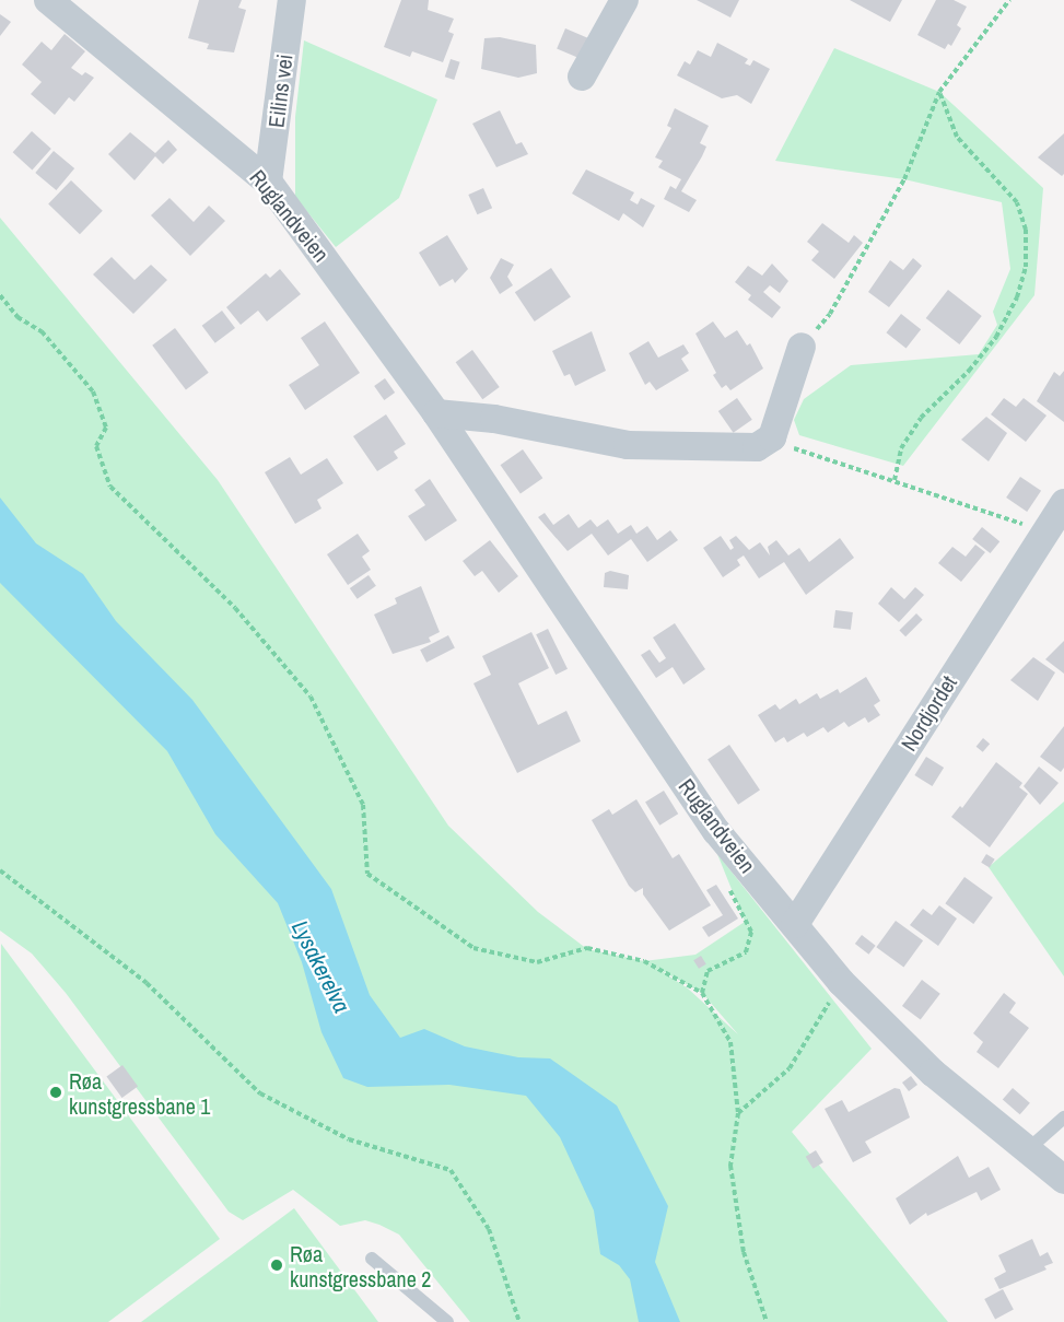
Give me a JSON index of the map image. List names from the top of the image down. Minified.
{"streets":{"street":["Eilins vei","Ruglandveien","Nordjordet"]},"crossings":[["Eilins vei","Ruglandveien"],["Ruglandveien","Nordjordet"]],"water":["Lysakerelva"],"places":["Røa kunstgressbane 1","Røa kunstgressbane 2"]}
